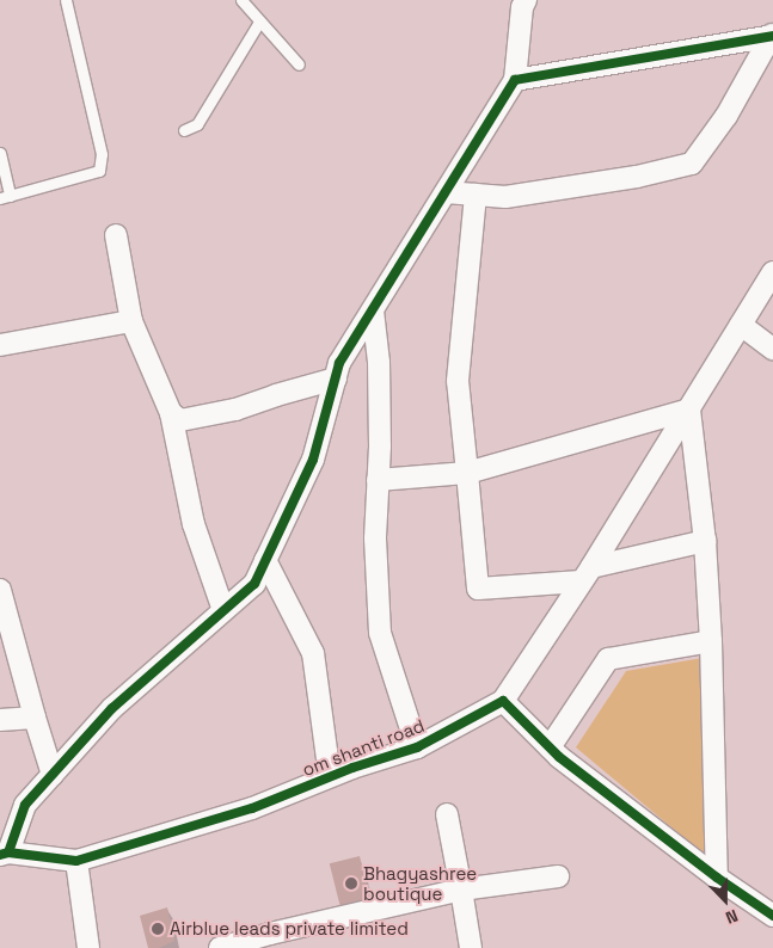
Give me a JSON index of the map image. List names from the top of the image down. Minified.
{"streets":{"street":["om shanti road"]},"places":["Bhagyashree boutique","Airblue leads private limited"],"north":"bottom"}
